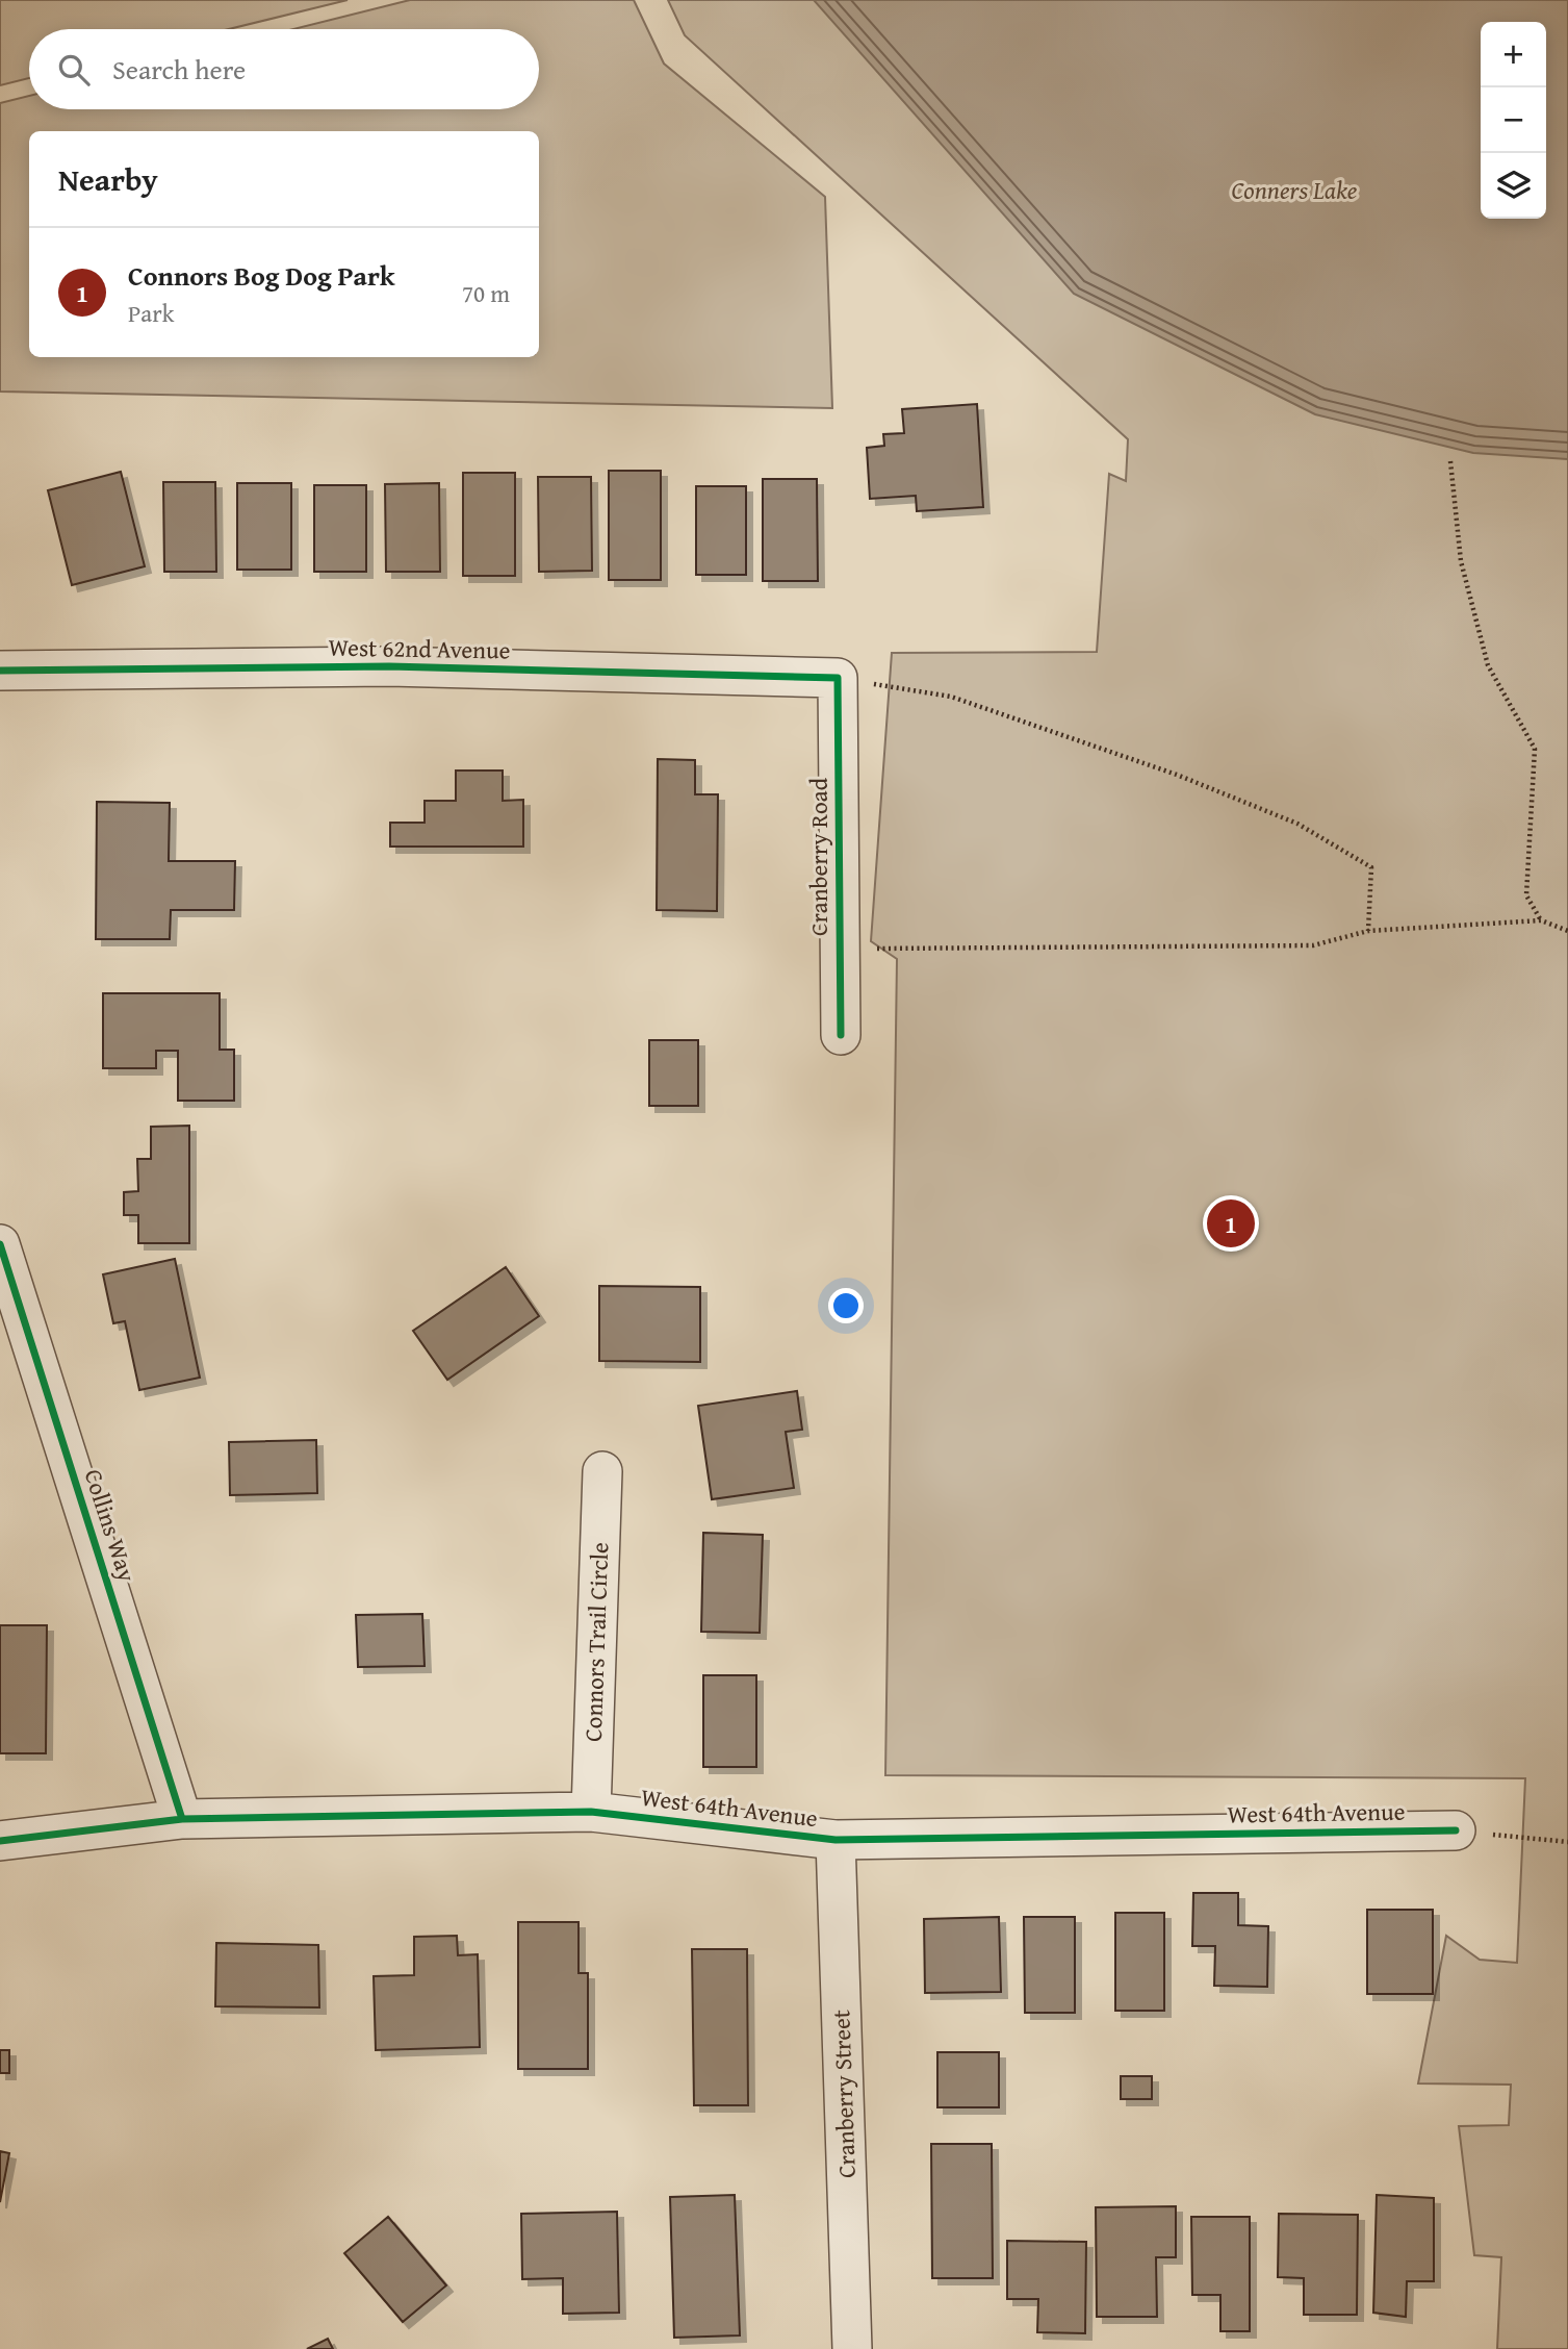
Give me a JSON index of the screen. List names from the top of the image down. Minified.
{"streets":{"street":["West 62nd Avenue","Cranberry Road","Collins Way","Connors Trail Circle","West 64th Avenue","Cranberry Street"]},"crossings":[["West 62nd Avenue","Cranberry Road"],["Collins Way","West 64th Avenue"],["Connors Trail Circle","West 64th Avenue"],["West 64th Avenue","Cranberry Street"]],"water":["Conners Lake"],"page":{"map_buttons":["+","−"],"search":"Search here","heading":"Nearby","list":[{"mark":"1","name":"Connors Bog Dog Park","note":"Park","value":"70 m"}],"pins":"1"}}
